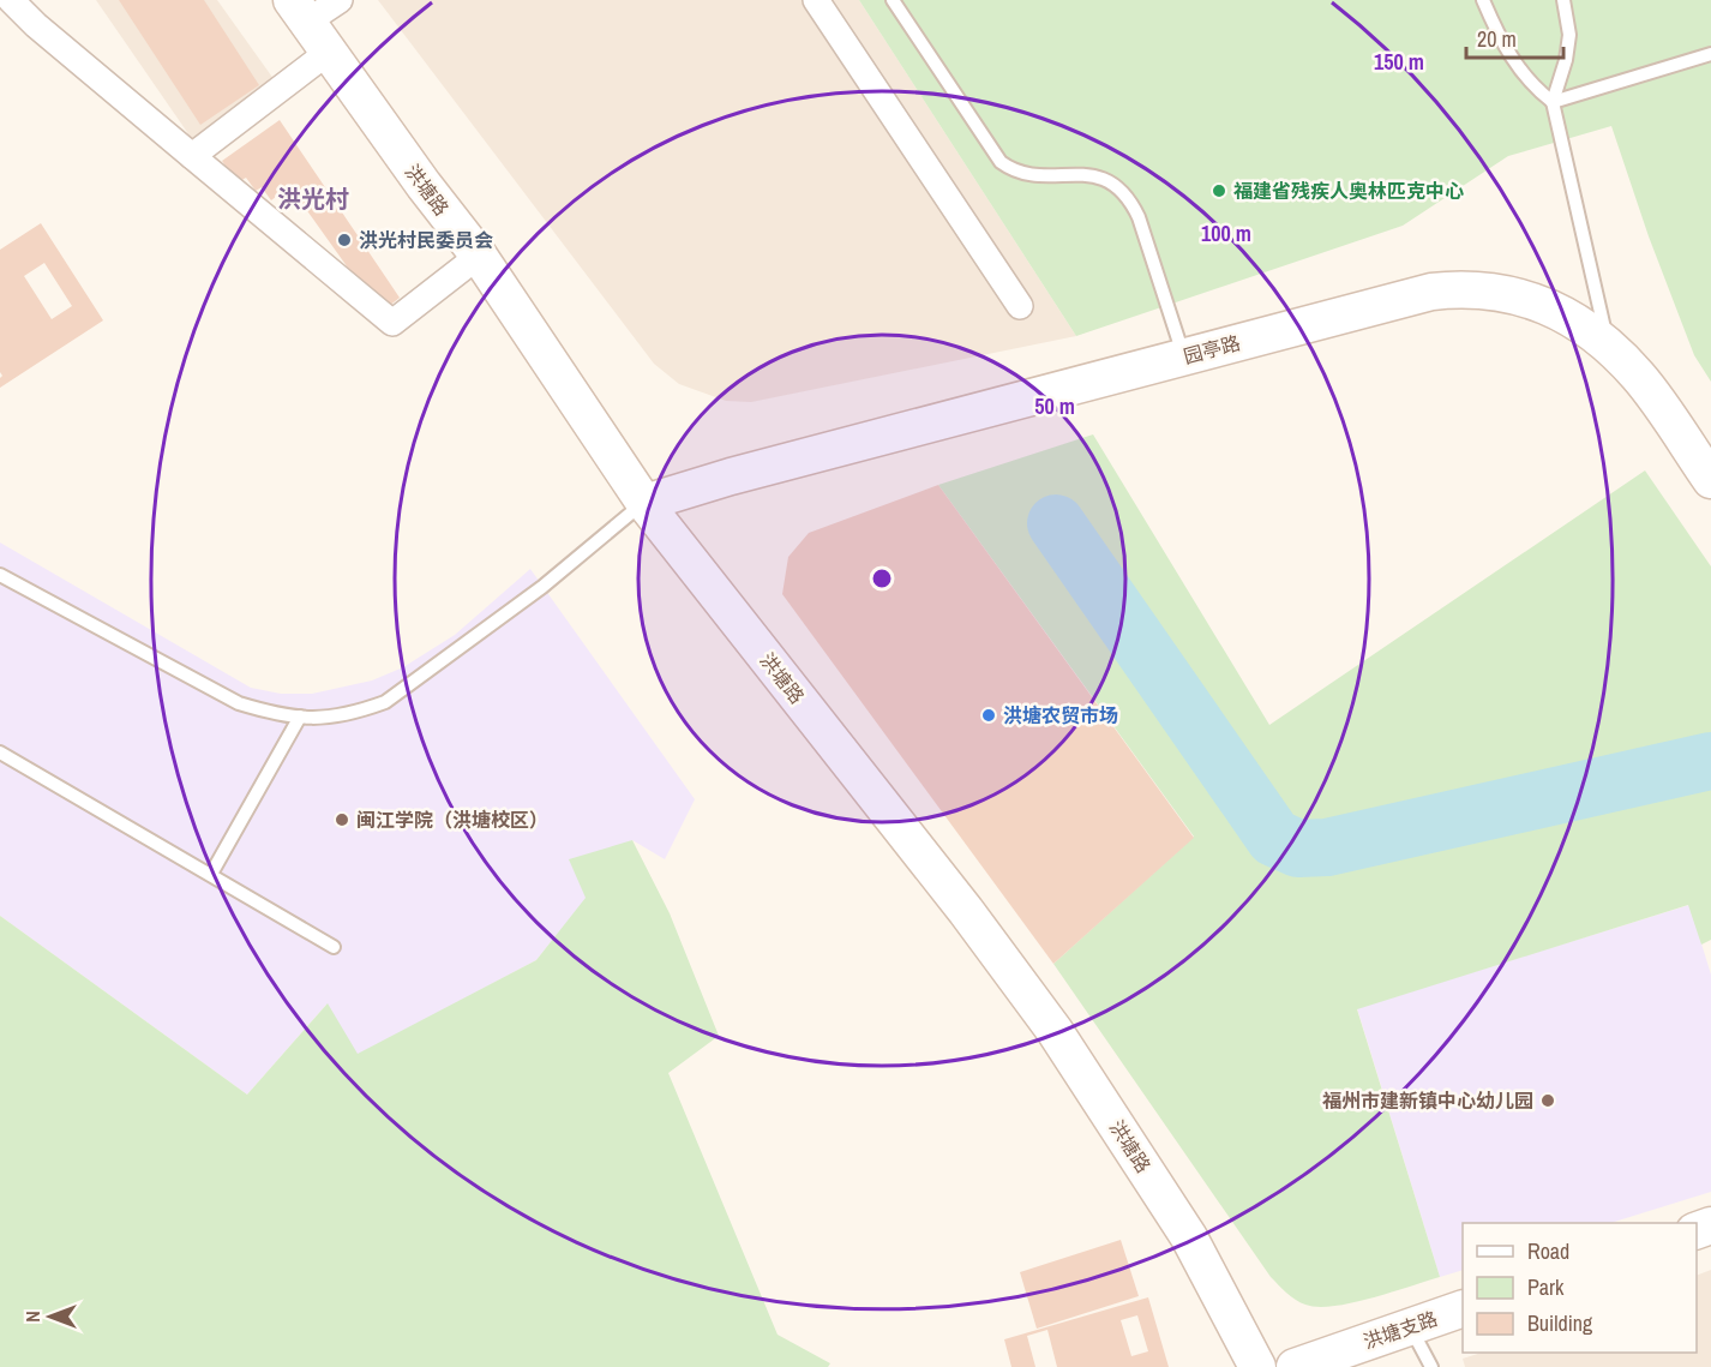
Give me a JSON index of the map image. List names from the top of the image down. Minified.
{"streets":{"street":["洪塘路","园亭路","洪塘支路"]},"crossings":[["洪塘路","园亭路"]],"districts":["洪光村"],"places":["福建省残疾人奥林匹克中心","洪光村民委员会","洪塘农贸市场","闽江学院（洪塘校区）","福州市建新镇中心幼儿园"],"legend":["Road","Park","Building"],"scale_bar":"20 m","north":"left","rings":["150 m","100 m","50 m"]}
